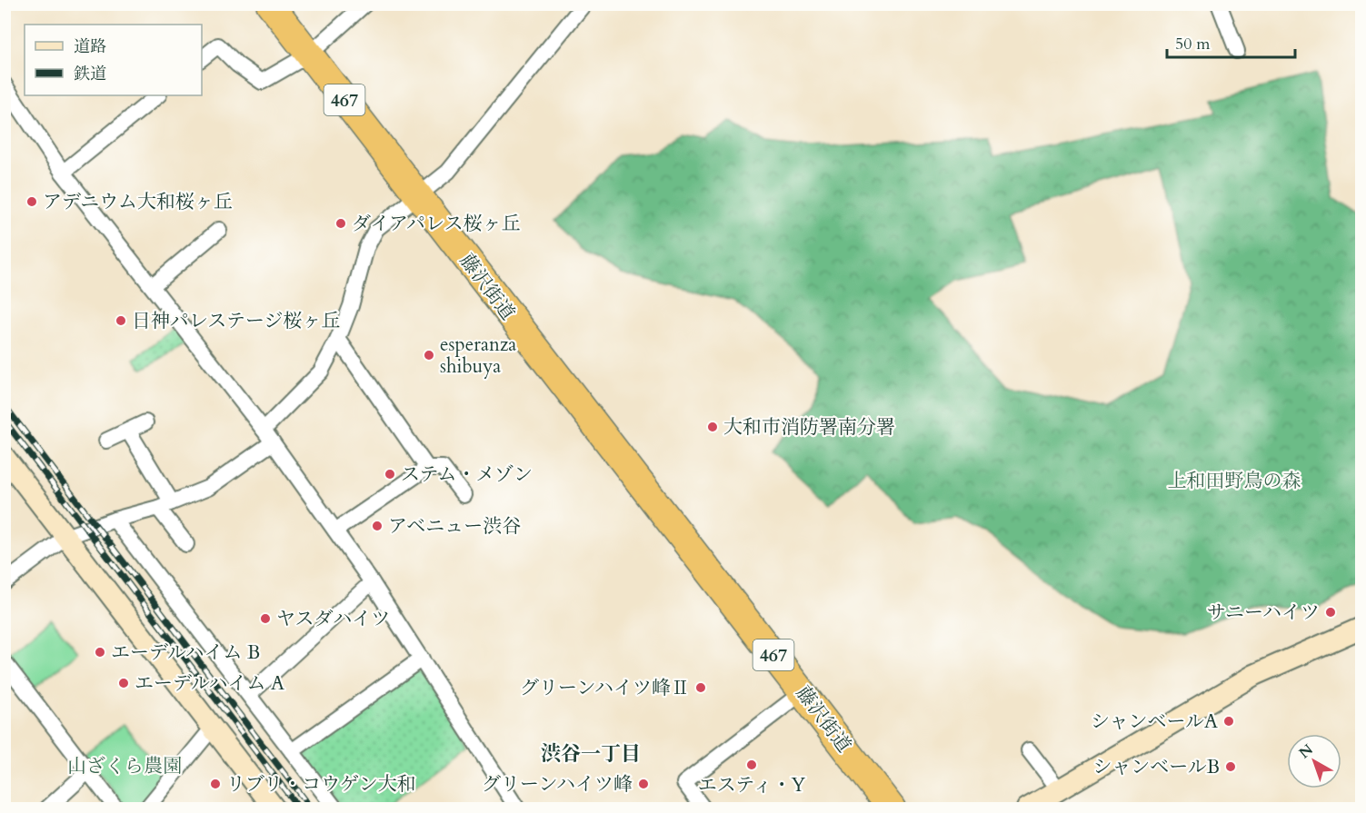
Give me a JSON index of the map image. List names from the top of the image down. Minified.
{"streets":{"highway":["467","藤沢街道"]},"districts":["渋谷一丁目"],"parks":["上和田野鳥の森","山ざくら農園"],"places":["アデニウム大和桜ヶ丘","ダイアパレス桜ヶ丘","日神パレステージ桜ヶ丘","esperanza shibuya","大和市消防署南分署","ステム・メゾン","アベニュー渋谷","サニーハイツ","ヤスダハイツ","エーデルハイム B","エーデルハイム A","グリーンハイツ峰Ⅱ","シャンベールA","エスティ・Y","シャンベールB","リブリ・コウゲン大和","グリーンハイツ峰"],"legend":["道路","鉄道"],"scale_bar":"50 m","north":"top left"}
